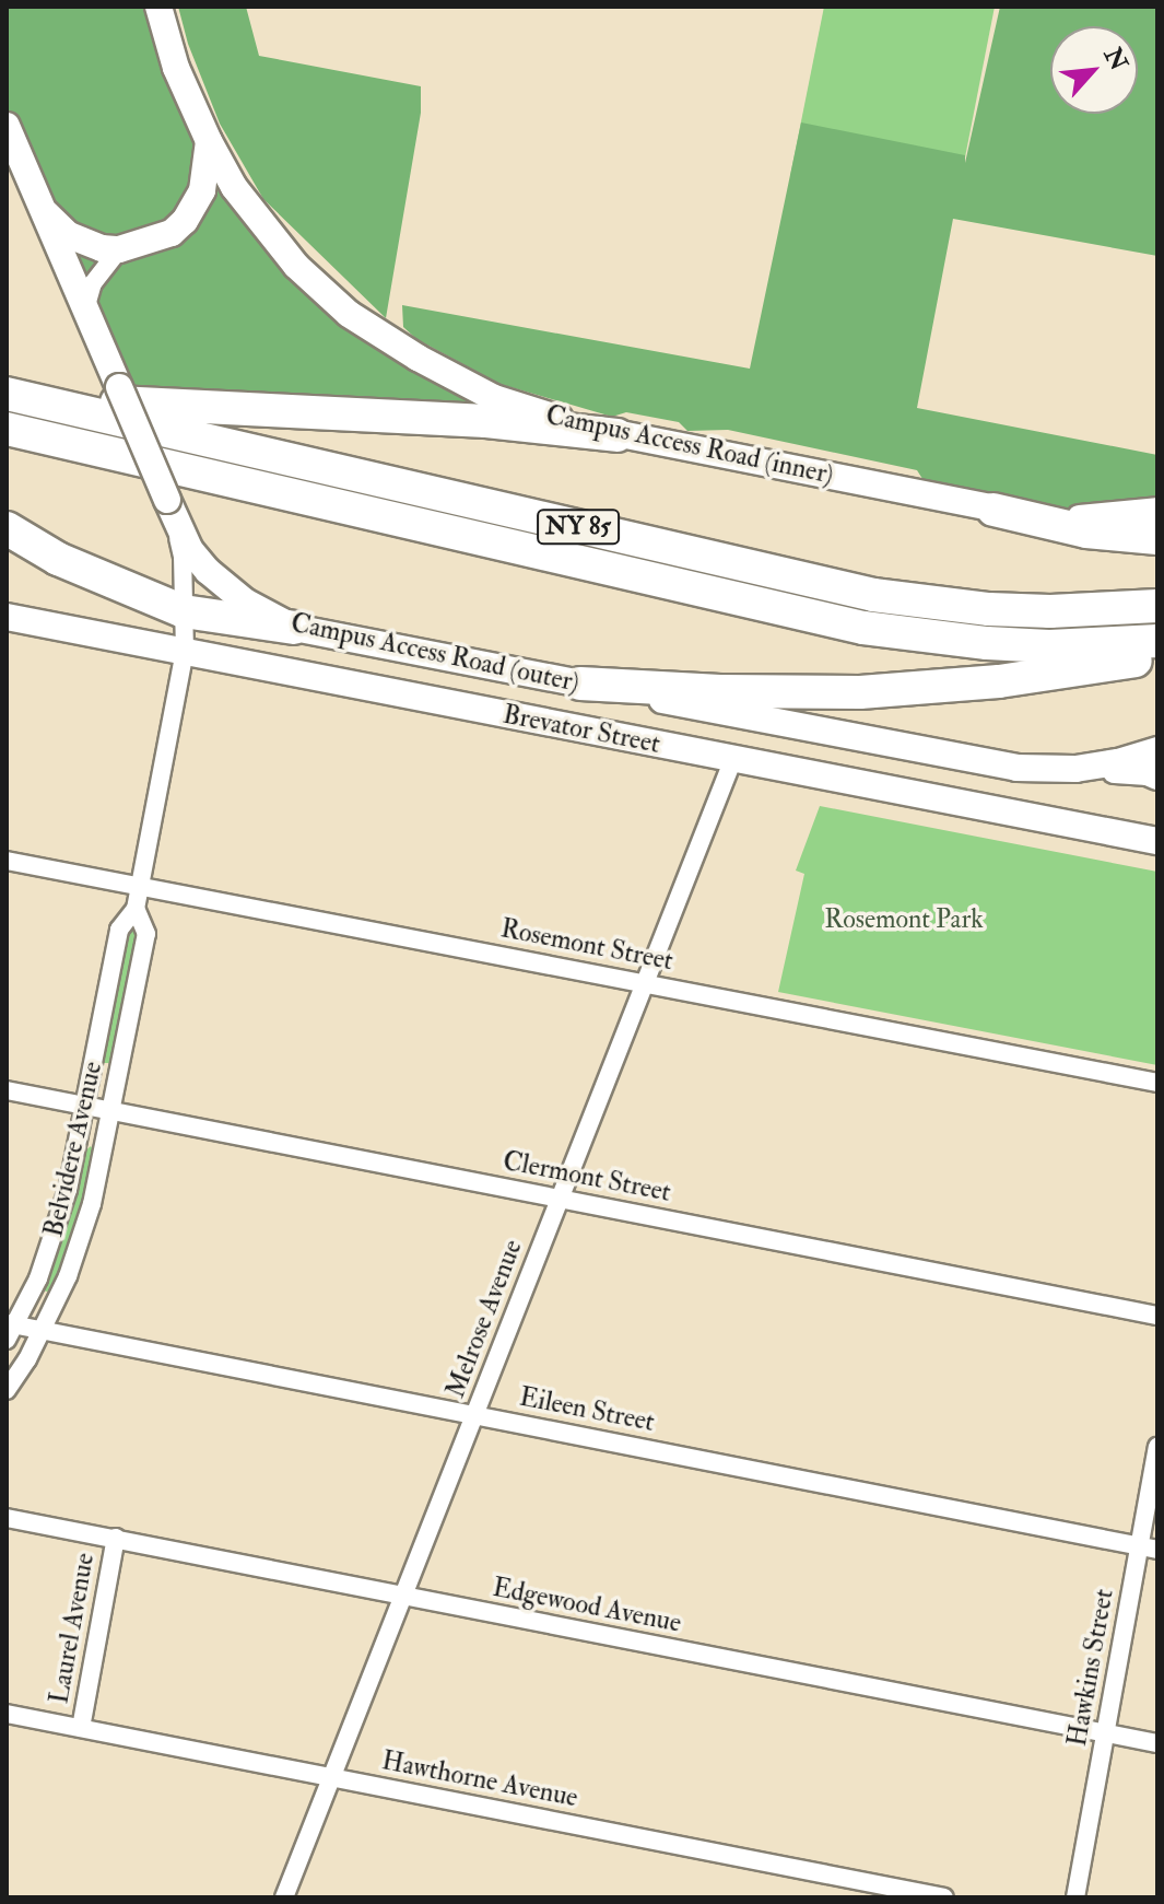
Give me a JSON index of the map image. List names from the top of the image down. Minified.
{"streets":{"highway":["NY 85"],"street":["Campus Access Road (inner)","Campus Access Road (outer)","Brevator Street","Rosemont Street","Belvidere Avenue","Clermont Street","Melrose Avenue","Eileen Street","Edgewood Avenue","Laurel Avenue","Hawkins Street","Hawthorne Avenue"]},"crossings":[["Campus Access Road (outer)","Belvidere Avenue"],["Brevator Street","Belvidere Avenue"],["Brevator Street","Melrose Avenue"],["Rosemont Street","Belvidere Avenue"],["Rosemont Street","Melrose Avenue"],["Belvidere Avenue","Clermont Street"],["Belvidere Avenue","Eileen Street"],["Clermont Street","Melrose Avenue"],["Melrose Avenue","Eileen Street"],["Melrose Avenue","Edgewood Avenue"],["Melrose Avenue","Hawthorne Avenue"],["Eileen Street","Hawkins Street"],["Edgewood Avenue","Laurel Avenue"],["Edgewood Avenue","Hawkins Street"],["Laurel Avenue","Hawthorne Avenue"]],"parks":["Rosemont Park"],"north":"top right"}
